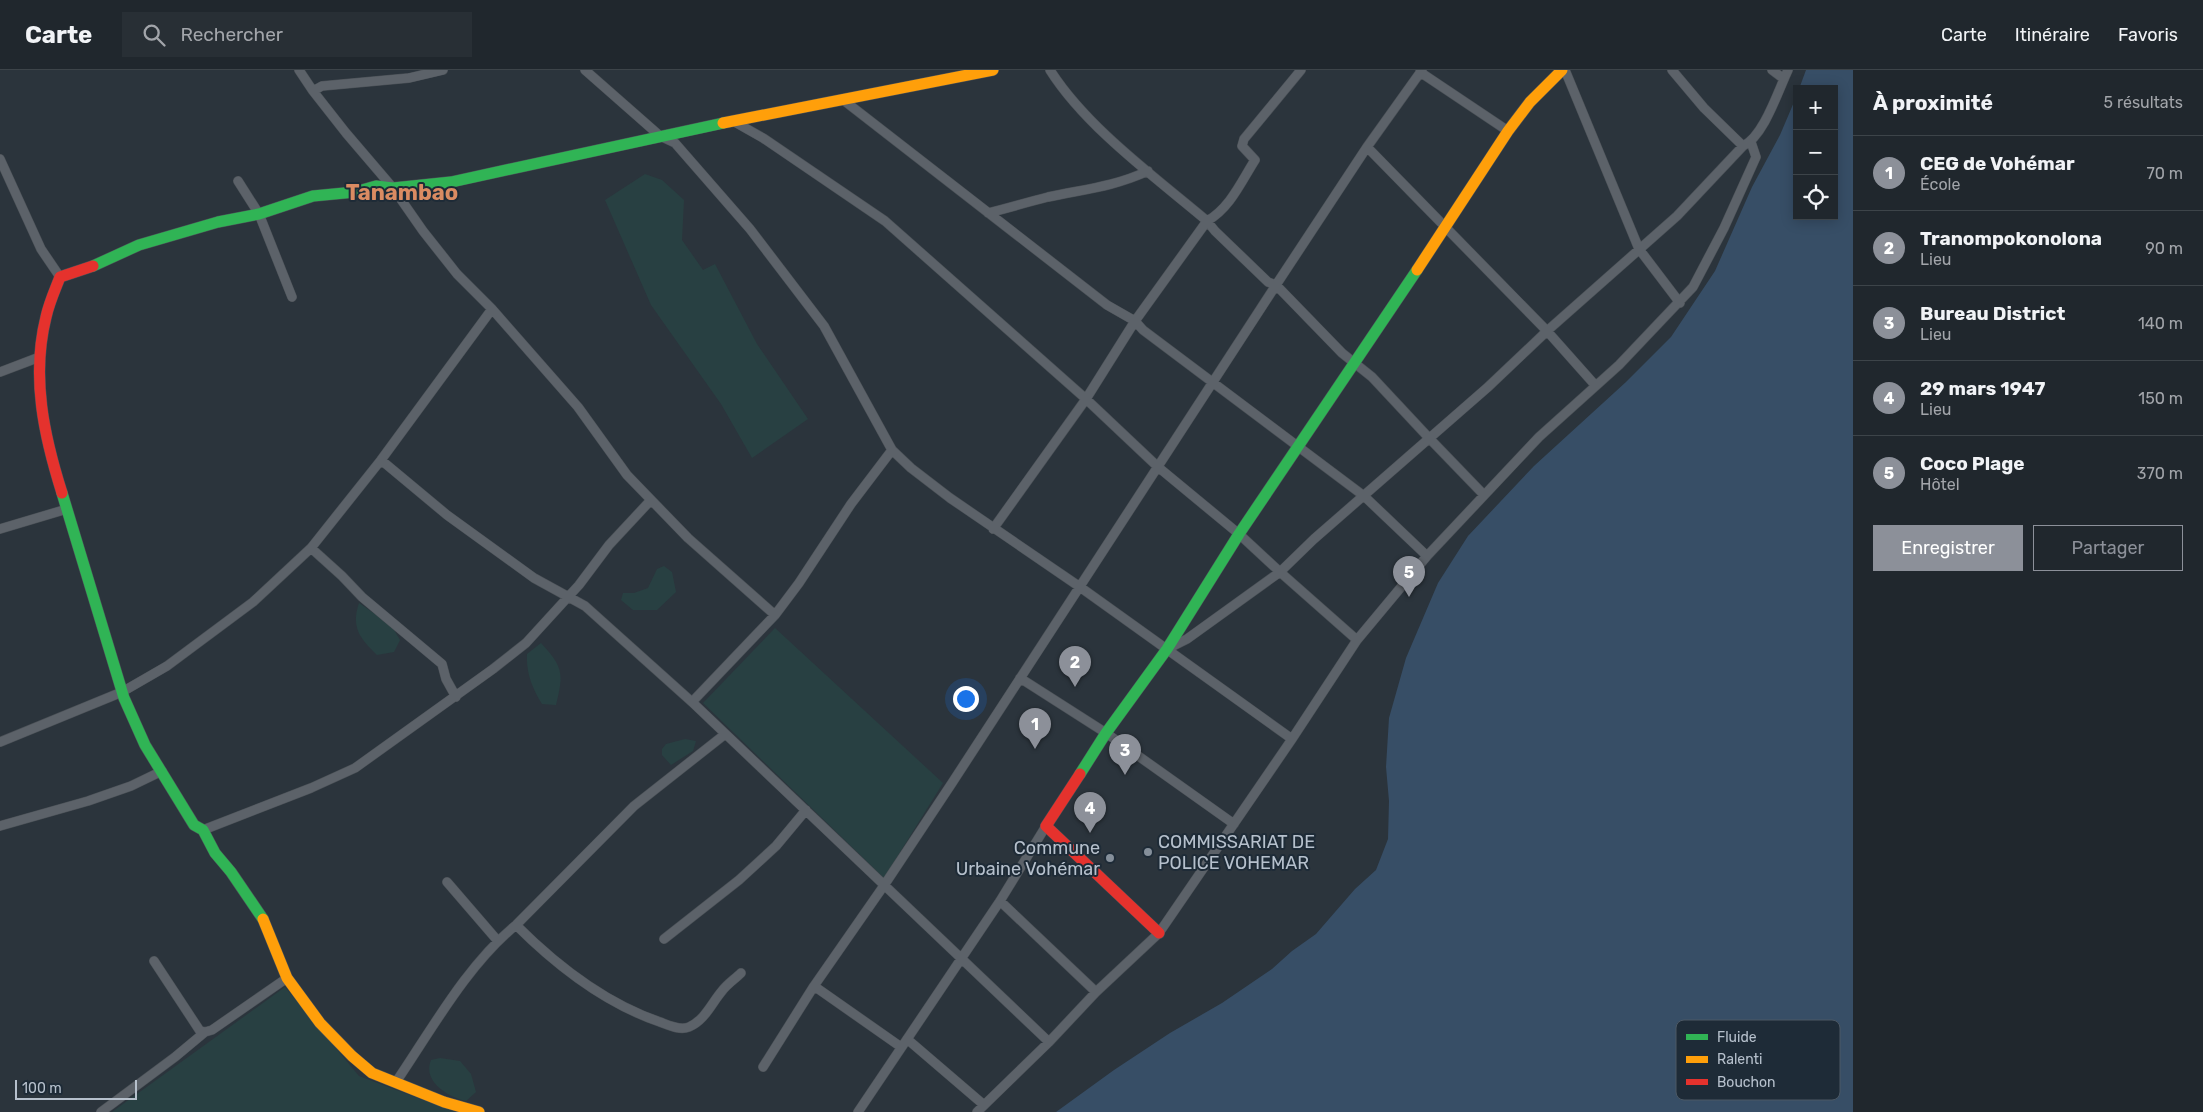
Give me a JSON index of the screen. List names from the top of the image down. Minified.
{"districts":["Tanambao"],"places":["COMMISSARIAT DE POLICE VOHEMAR","Commune Urbaine Vohémar"],"legend":["Fluide","Ralenti","Bouchon"],"scale_bar":"100 m","page":{"header":"Carte","search":"Rechercher","nav":["Carte","Itinéraire","Favoris"],"heading":["À proximité","5 résultats"],"map_buttons":["+","−"],"list":[{"mark":"1","name":"CEG de Vohémar","note":"École","value":"70 m"},{"mark":"2","name":"Tranompokonolona","note":"Lieu","value":"90 m"},{"mark":"3","name":"Bureau District","note":"Lieu","value":"140 m"},{"mark":"4","name":"29 mars 1947","note":"Lieu","value":"150 m"},{"mark":"5","name":"Coco Plage","note":"Hôtel","value":"370 m"}],"buttons":["Enregistrer","Partager"],"pins":["5","2","1","3","4"],"scale":"100 m"}}
